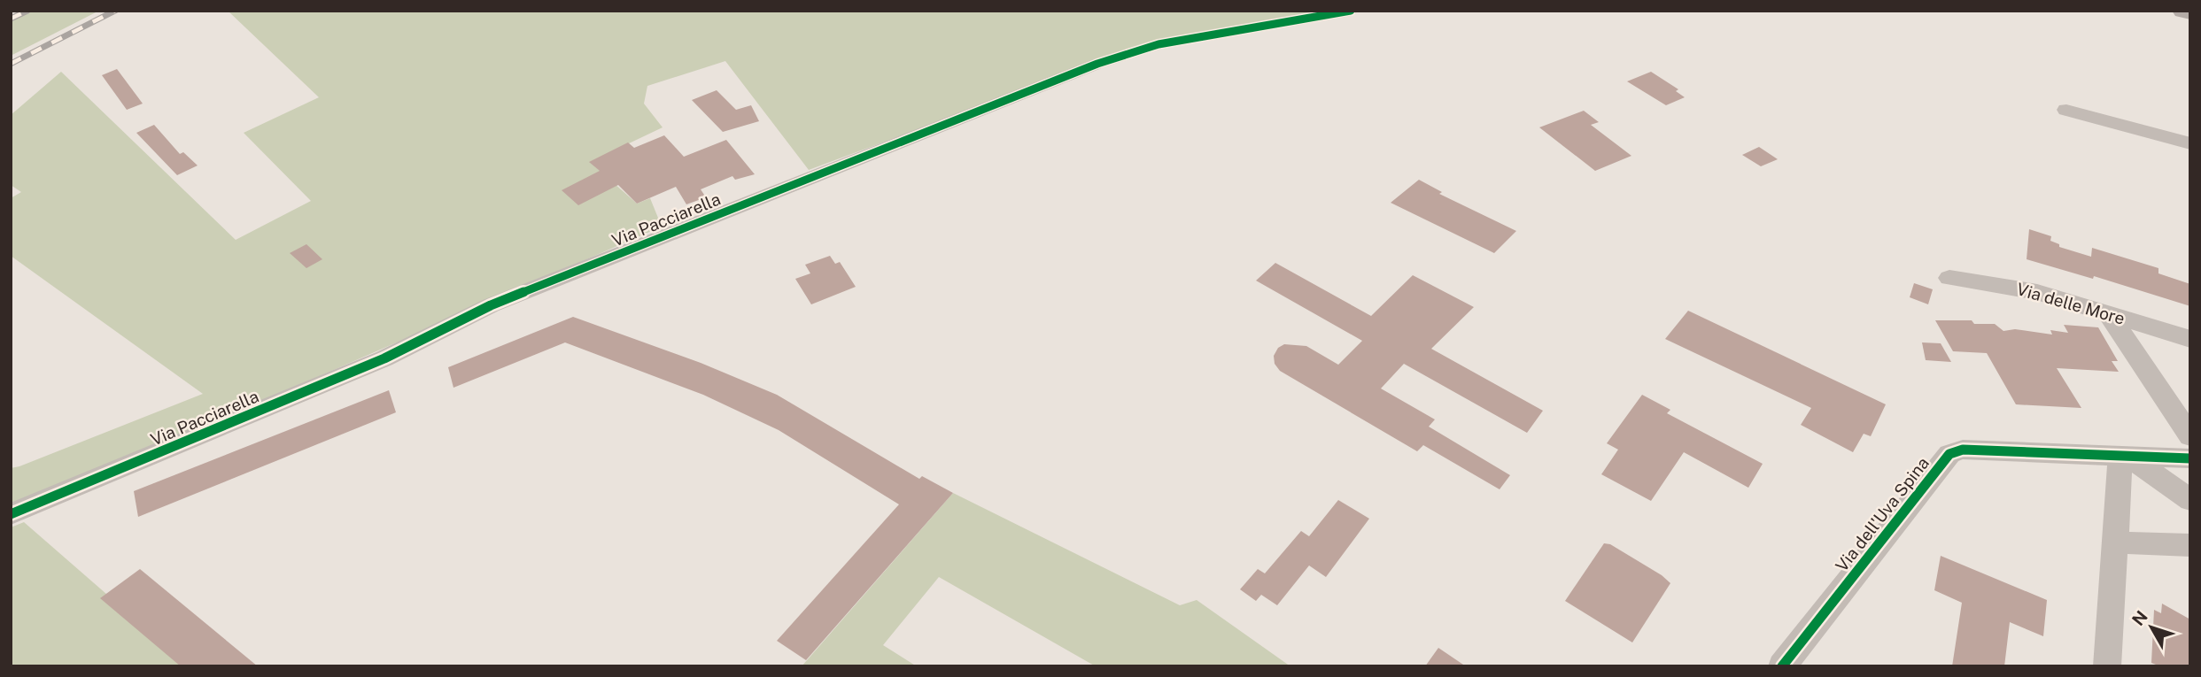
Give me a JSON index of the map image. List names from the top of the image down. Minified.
{"streets":{"street":["Via Pacciarella","Via delle More","Via dell'Uva Spina"]},"north":"top left"}
